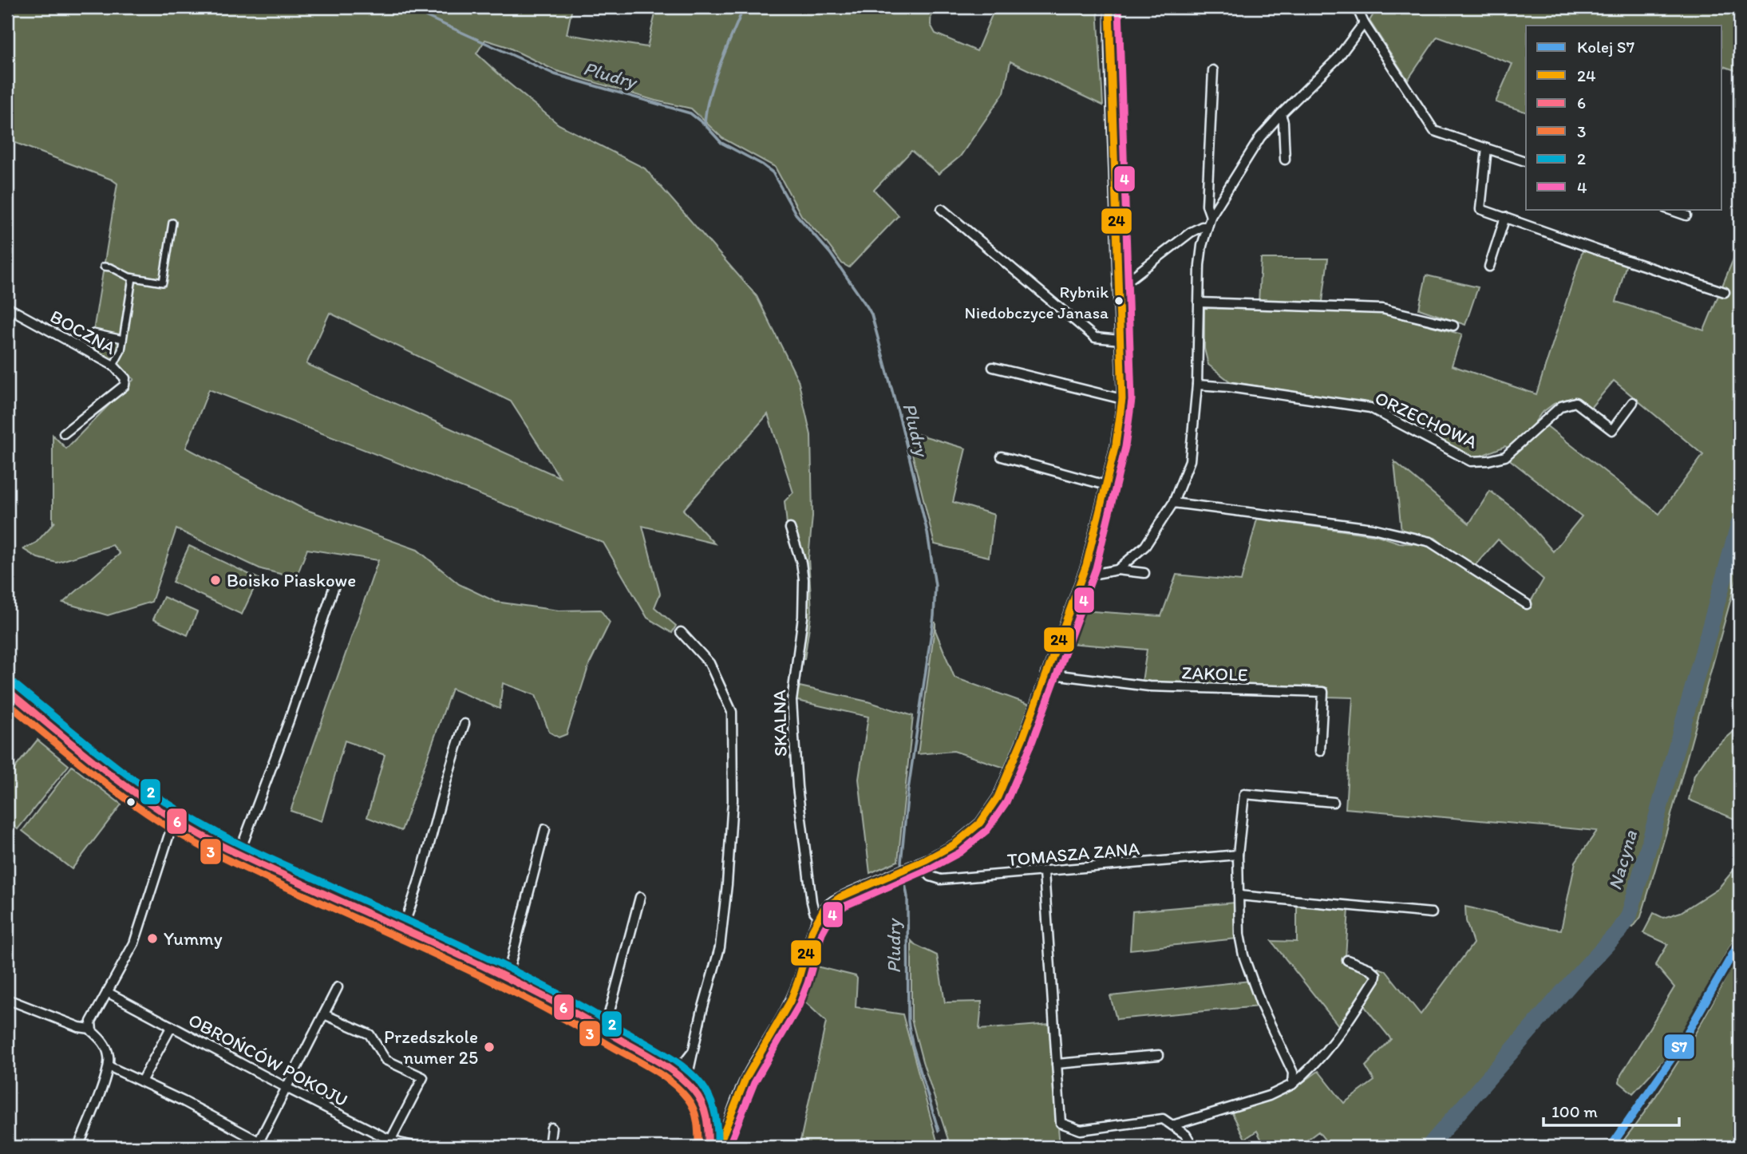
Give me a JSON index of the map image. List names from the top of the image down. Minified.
{"streets":{"street":["BOCZNA","ORZECHOWA","ZAKOLE","SKALNA","TOMASZA ZANA","OBROŃCÓW POKOJU"]},"water":["Pludry","Nacyna"],"places":["Rybnik Niedobczyce Janasa","Boisko Piaskowe","Yummy","Przedszkole numer 25"],"lines":["transit line 24","transit line 4","transit line 2","transit line 6","transit line 3","rail line S7"],"legend":["Kolej S7","24","6","3","2","4"],"scale_bar":"100 m"}
